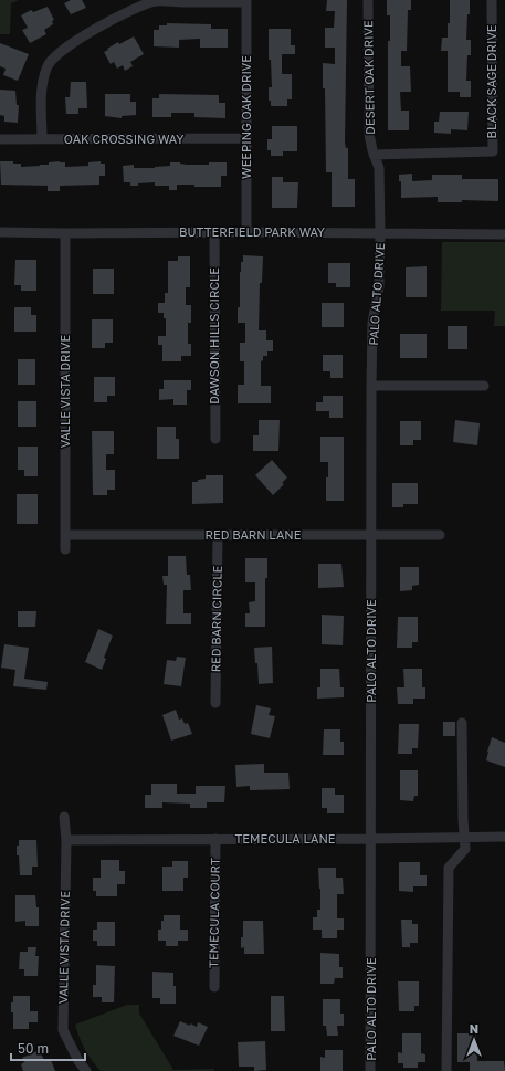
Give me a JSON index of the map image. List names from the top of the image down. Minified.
{"streets":{"street":["DESERT OAK DRIVE","BLACK SAGE DRIVE","WEEPING OAK DRIVE","OAK CROSSING WAY","BUTTERFIELD PARK WAY","PALO ALTO DRIVE","DAWSON HILLS CIRCLE","VALLE VISTA DRIVE","RED BARN LANE","RED BARN CIRCLE","TEMECULA LANE","TEMECULA COURT"]},"crossings":[["DESERT OAK DRIVE","BLACK SAGE DRIVE"],["DESERT OAK DRIVE","BUTTERFIELD PARK WAY"],["DESERT OAK DRIVE","PALO ALTO DRIVE"],["WEEPING OAK DRIVE","OAK CROSSING WAY"],["WEEPING OAK DRIVE","BUTTERFIELD PARK WAY"],["BUTTERFIELD PARK WAY","PALO ALTO DRIVE"],["BUTTERFIELD PARK WAY","DAWSON HILLS CIRCLE"],["BUTTERFIELD PARK WAY","VALLE VISTA DRIVE"],["PALO ALTO DRIVE","RED BARN LANE"],["PALO ALTO DRIVE","TEMECULA LANE"],["VALLE VISTA DRIVE","RED BARN LANE"],["VALLE VISTA DRIVE","TEMECULA LANE"],["RED BARN LANE","RED BARN CIRCLE"],["TEMECULA LANE","TEMECULA COURT"]],"scale_bar":"50 m","north":"top"}
